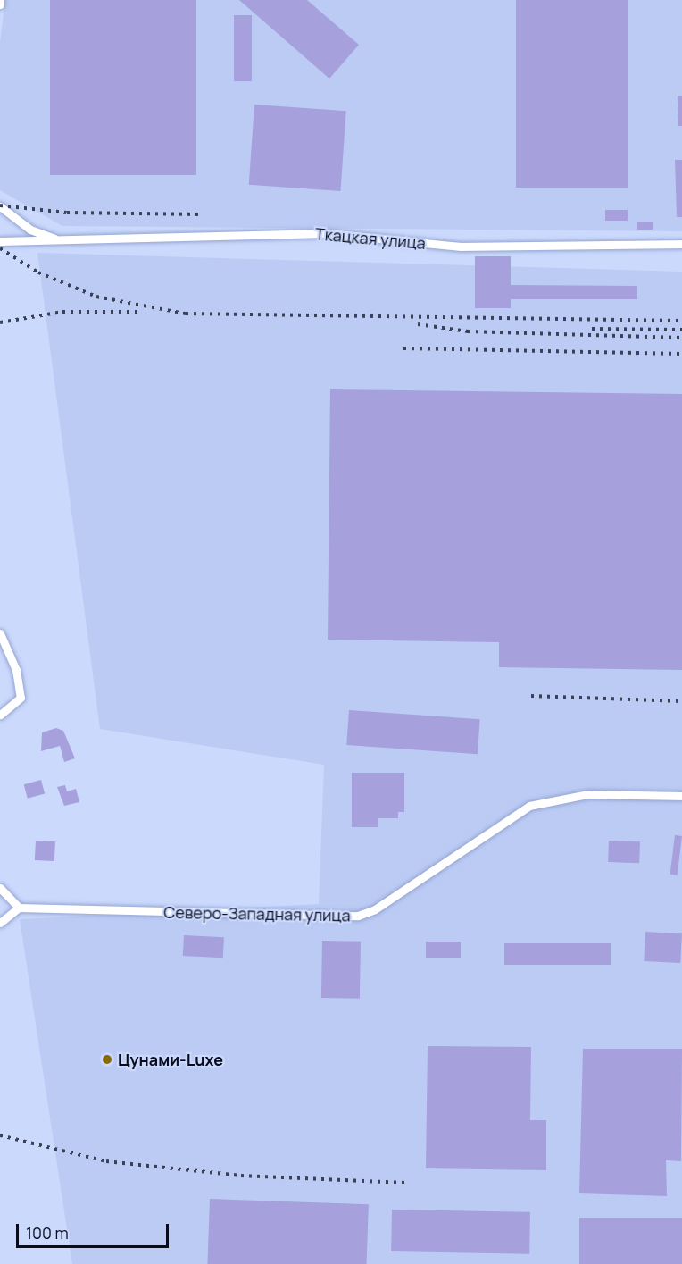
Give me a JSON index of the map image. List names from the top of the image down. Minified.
{"streets":{"street":["Ткацкая улица","Северо-Западная улица"]},"places":["Цунами-Luxe"],"scale_bar":"100 m"}
